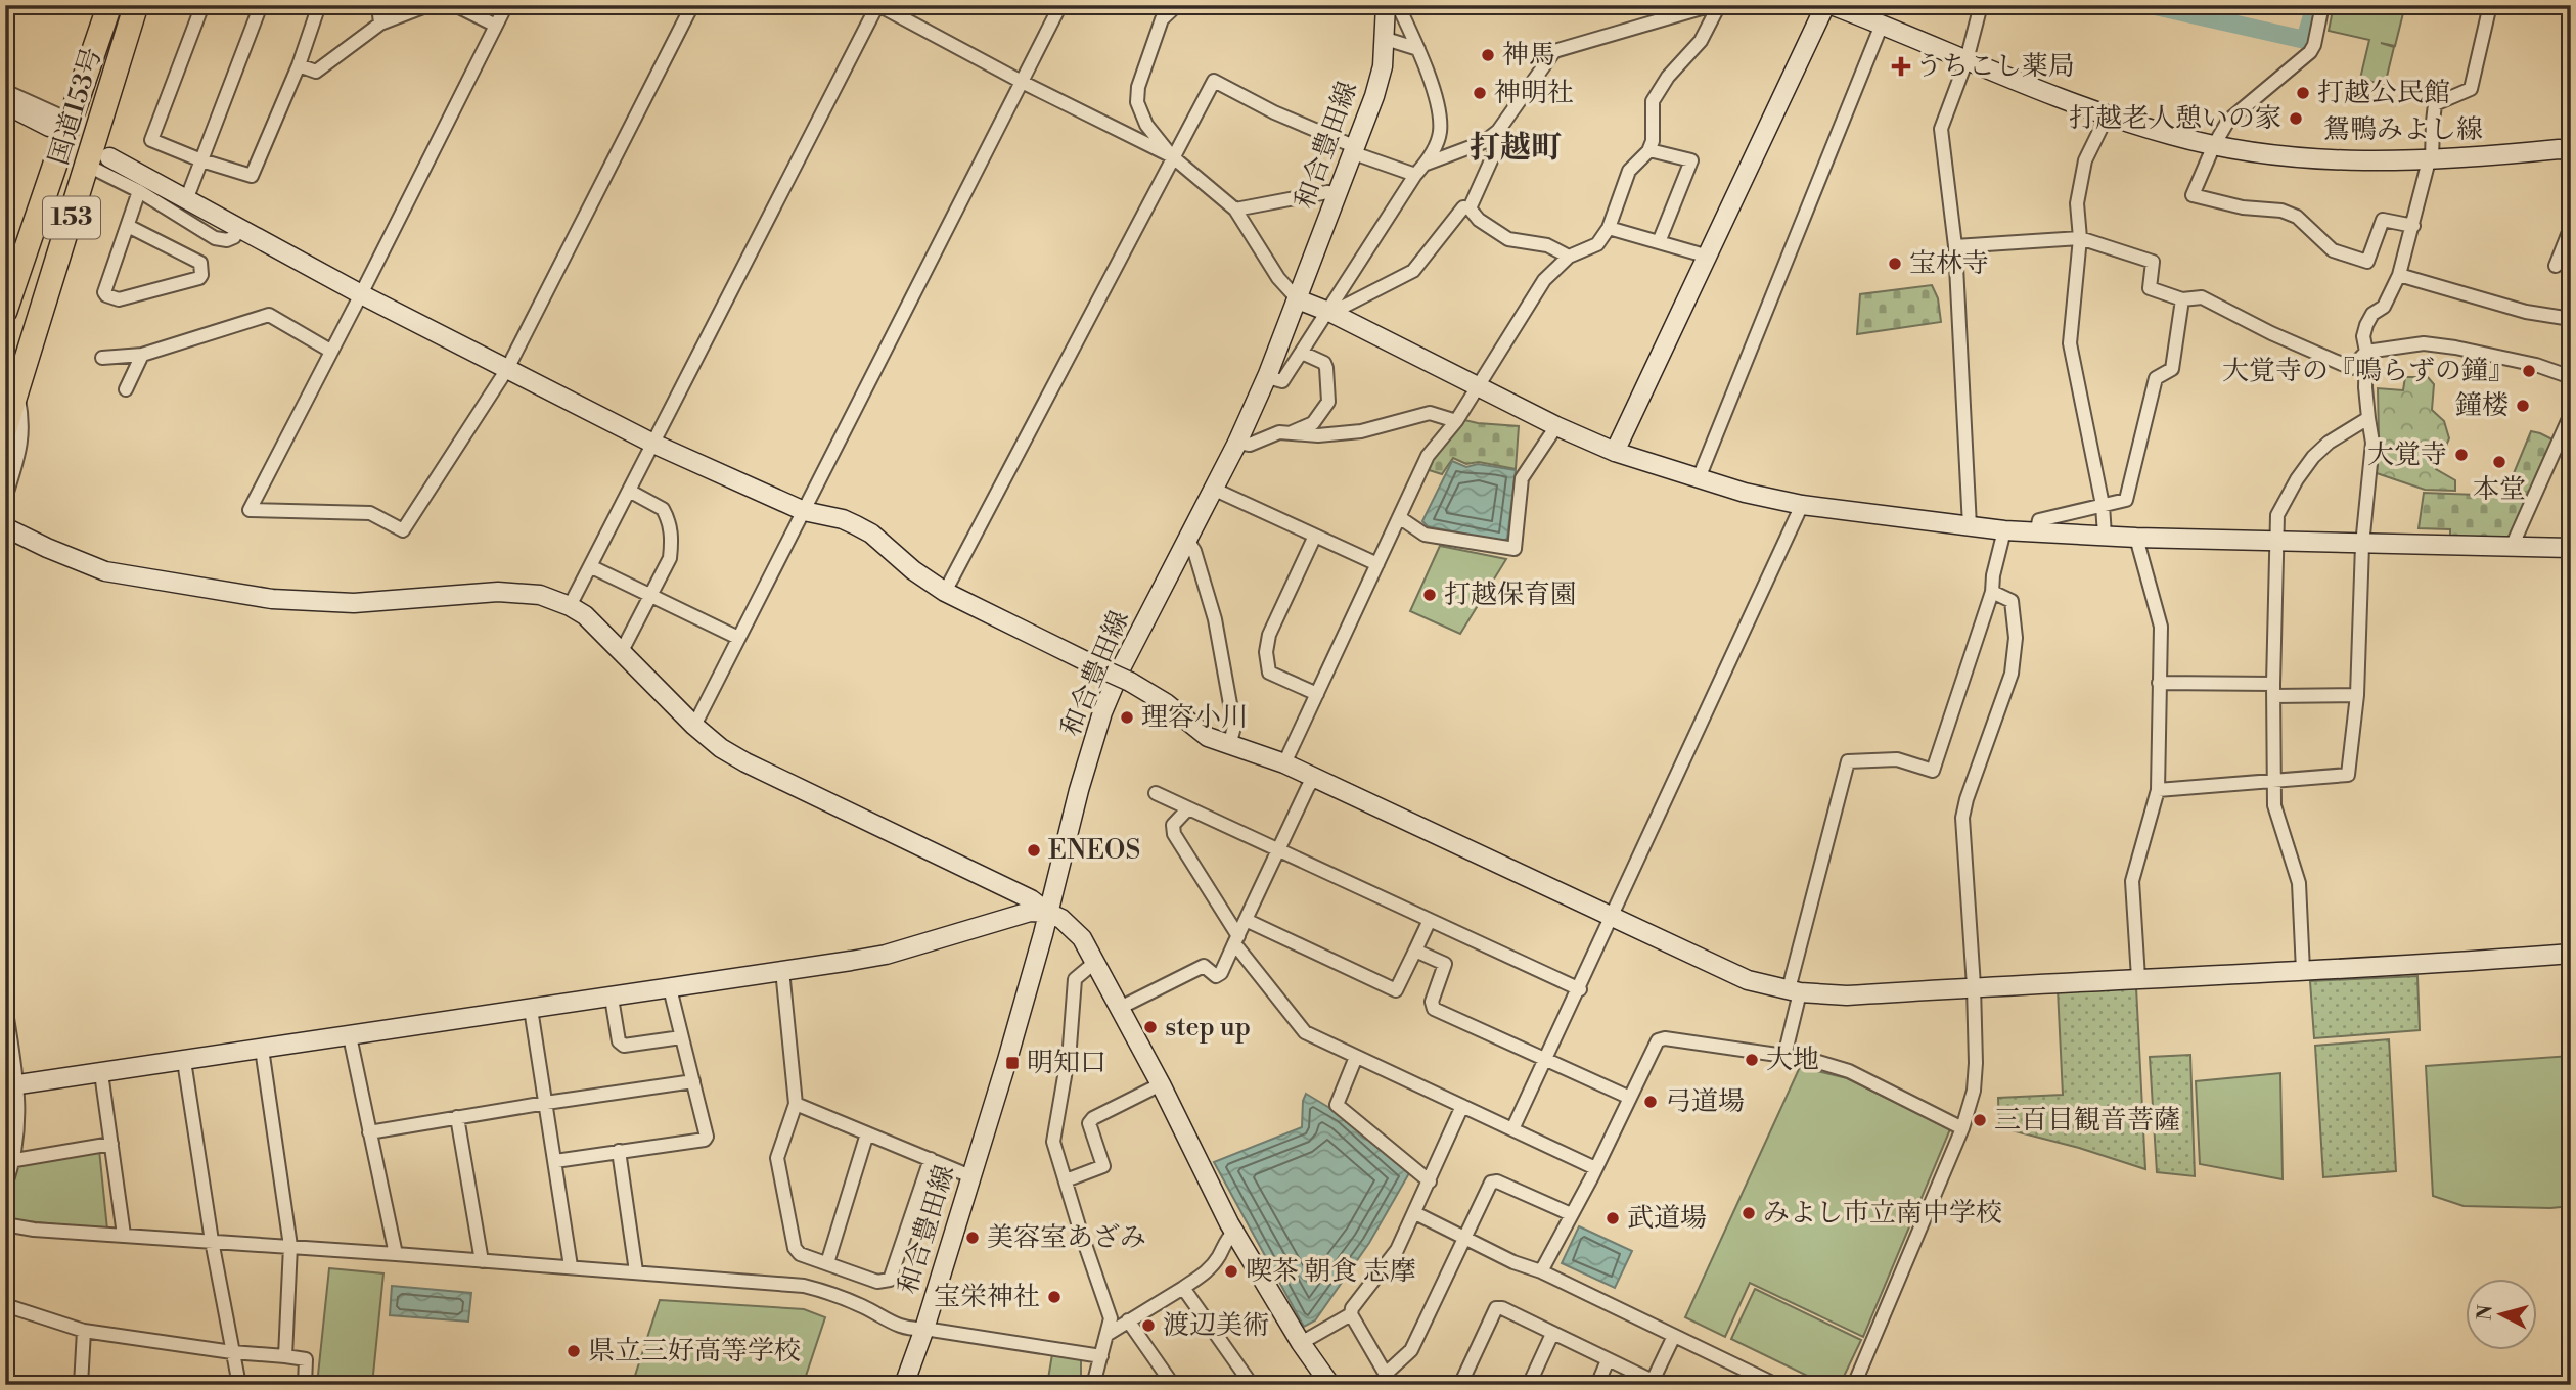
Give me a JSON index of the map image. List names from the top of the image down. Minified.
{"streets":{"highway":["国道153号","153"],"street":["鴛鴨みよし線","和合豊田線"]},"districts":["打越町"],"places":{"other":["神馬","神明社","打越公民館","打越老人憩いの家","宝林寺","大覚寺の『鳴らずの鐘』","鐘楼","大覚寺","本堂","打越保育園","理容小川","ENEOS","step up","大地","弓道場","三百目観音菩薩","みよし市立南中学校","武道場","美容室あざみ","喫茶 朝食 志摩","宝栄神社","渡辺美術","県立三好高等学校"],"health":["うちこし薬局"],"transit":["明知口"]},"north":"left"}
